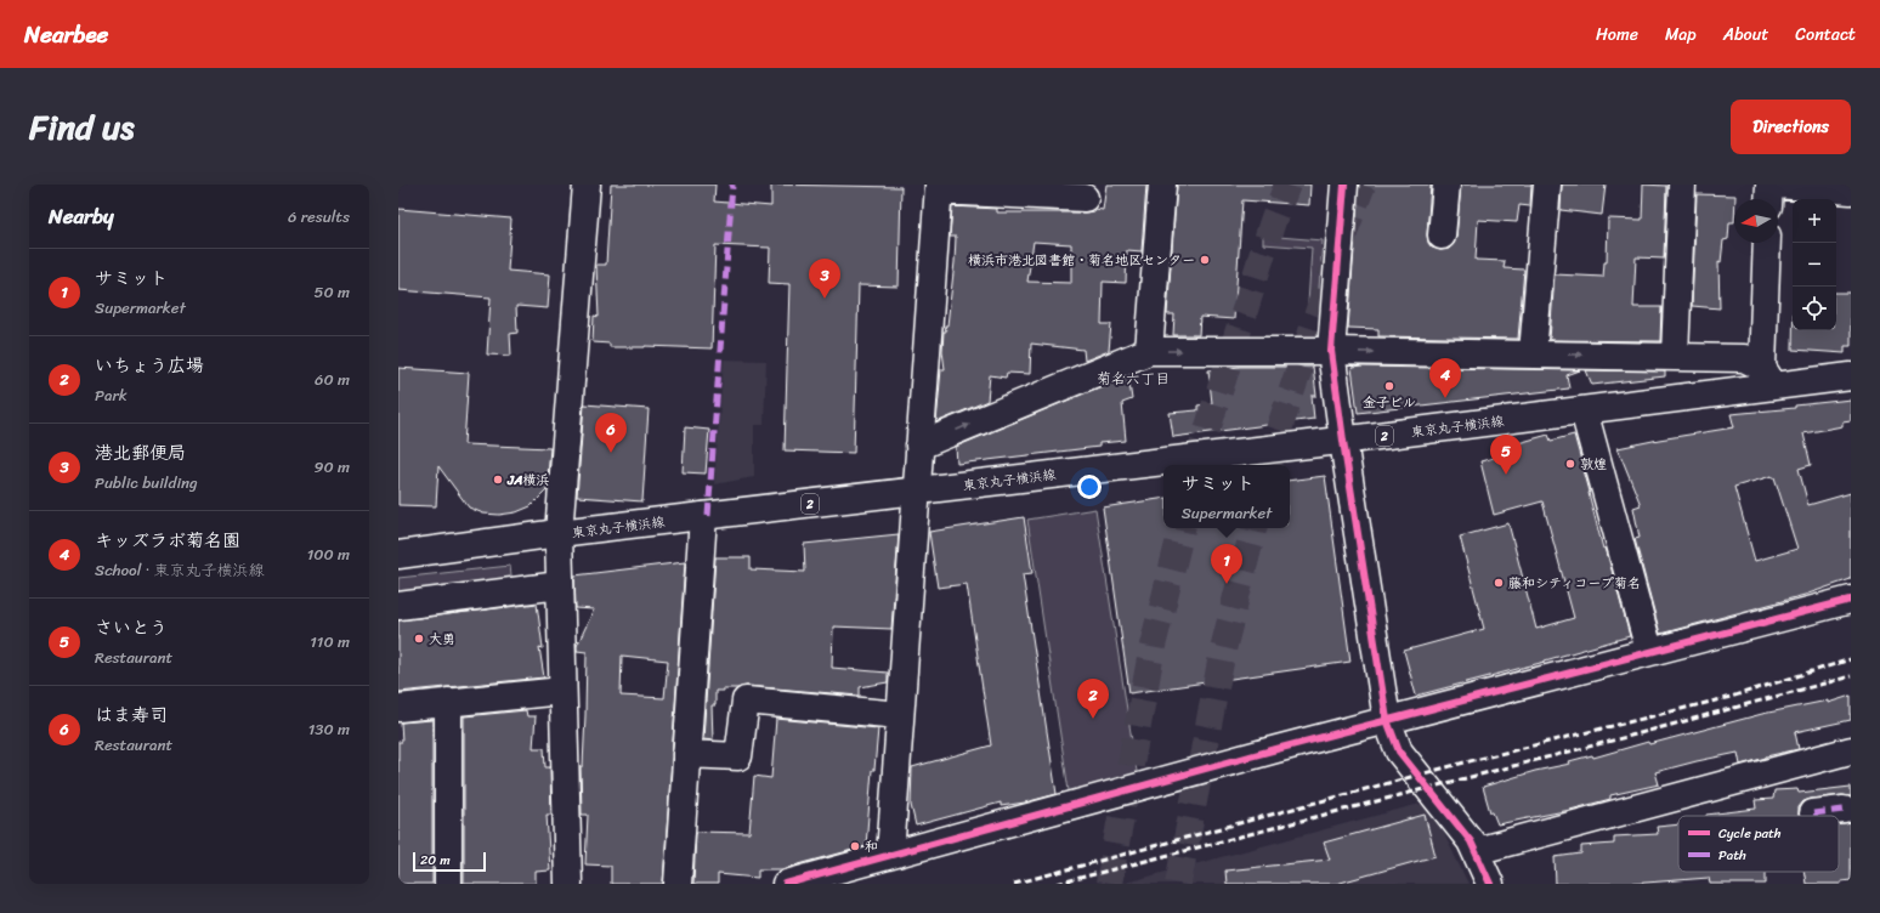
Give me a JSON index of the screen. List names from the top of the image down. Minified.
{"streets":{"street":["東京丸子横浜線","2"]},"districts":["菊名六丁目"],"places":["横浜市港北図書館・菊名地区センター","金子ビル","敦煌","JA横浜","藤和シティコープ菊名","大勇","和"],"legend":["Cycle path","Path"],"scale_bar":"20 m","north":"left","page":{"header":"Nearbee","nav":["Home","Map","About","Contact"],"title":"Find us","buttons":"Directions","heading":["Nearby","6 results"],"map_buttons":["+","−"],"list":[{"mark":"1","name":"サミット","note":"Supermarket","value":"50 m"},{"mark":"2","name":"いちょう広場","note":"Park","value":"60 m"},{"mark":"3","name":"港北郵便局","note":"Public building","value":"90 m"},{"mark":"4","name":"キッズラボ菊名園","note":"School · 東京丸子横浜線","value":"100 m"},{"mark":"5","name":"さいとう","note":"Restaurant","value":"110 m"},{"mark":"6","name":"はま寿司","note":"Restaurant","value":"130 m"}],"pins":["3","4","6","5","1","2"],"popup":["サミット","Supermarket"],"scale":"20 m"}}
